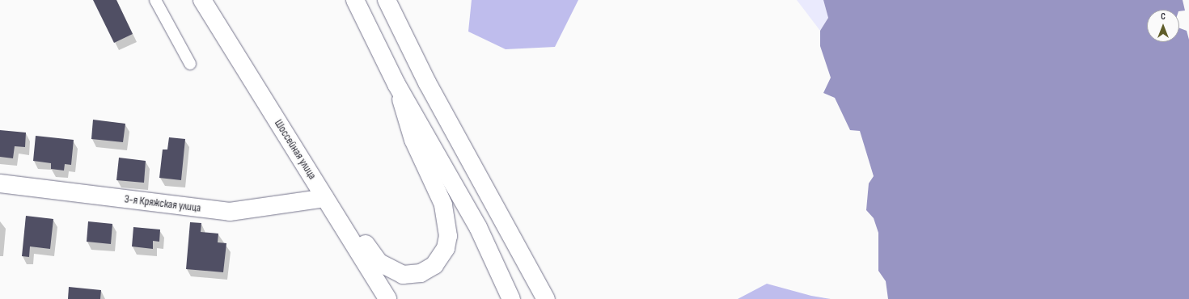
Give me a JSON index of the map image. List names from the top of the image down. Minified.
{"streets":{"main road":["Шоссейная улица","3-я Кряжская улица"]},"crossings":[["Шоссейная улица","3-я Кряжская улица"]],"north":"top"}
